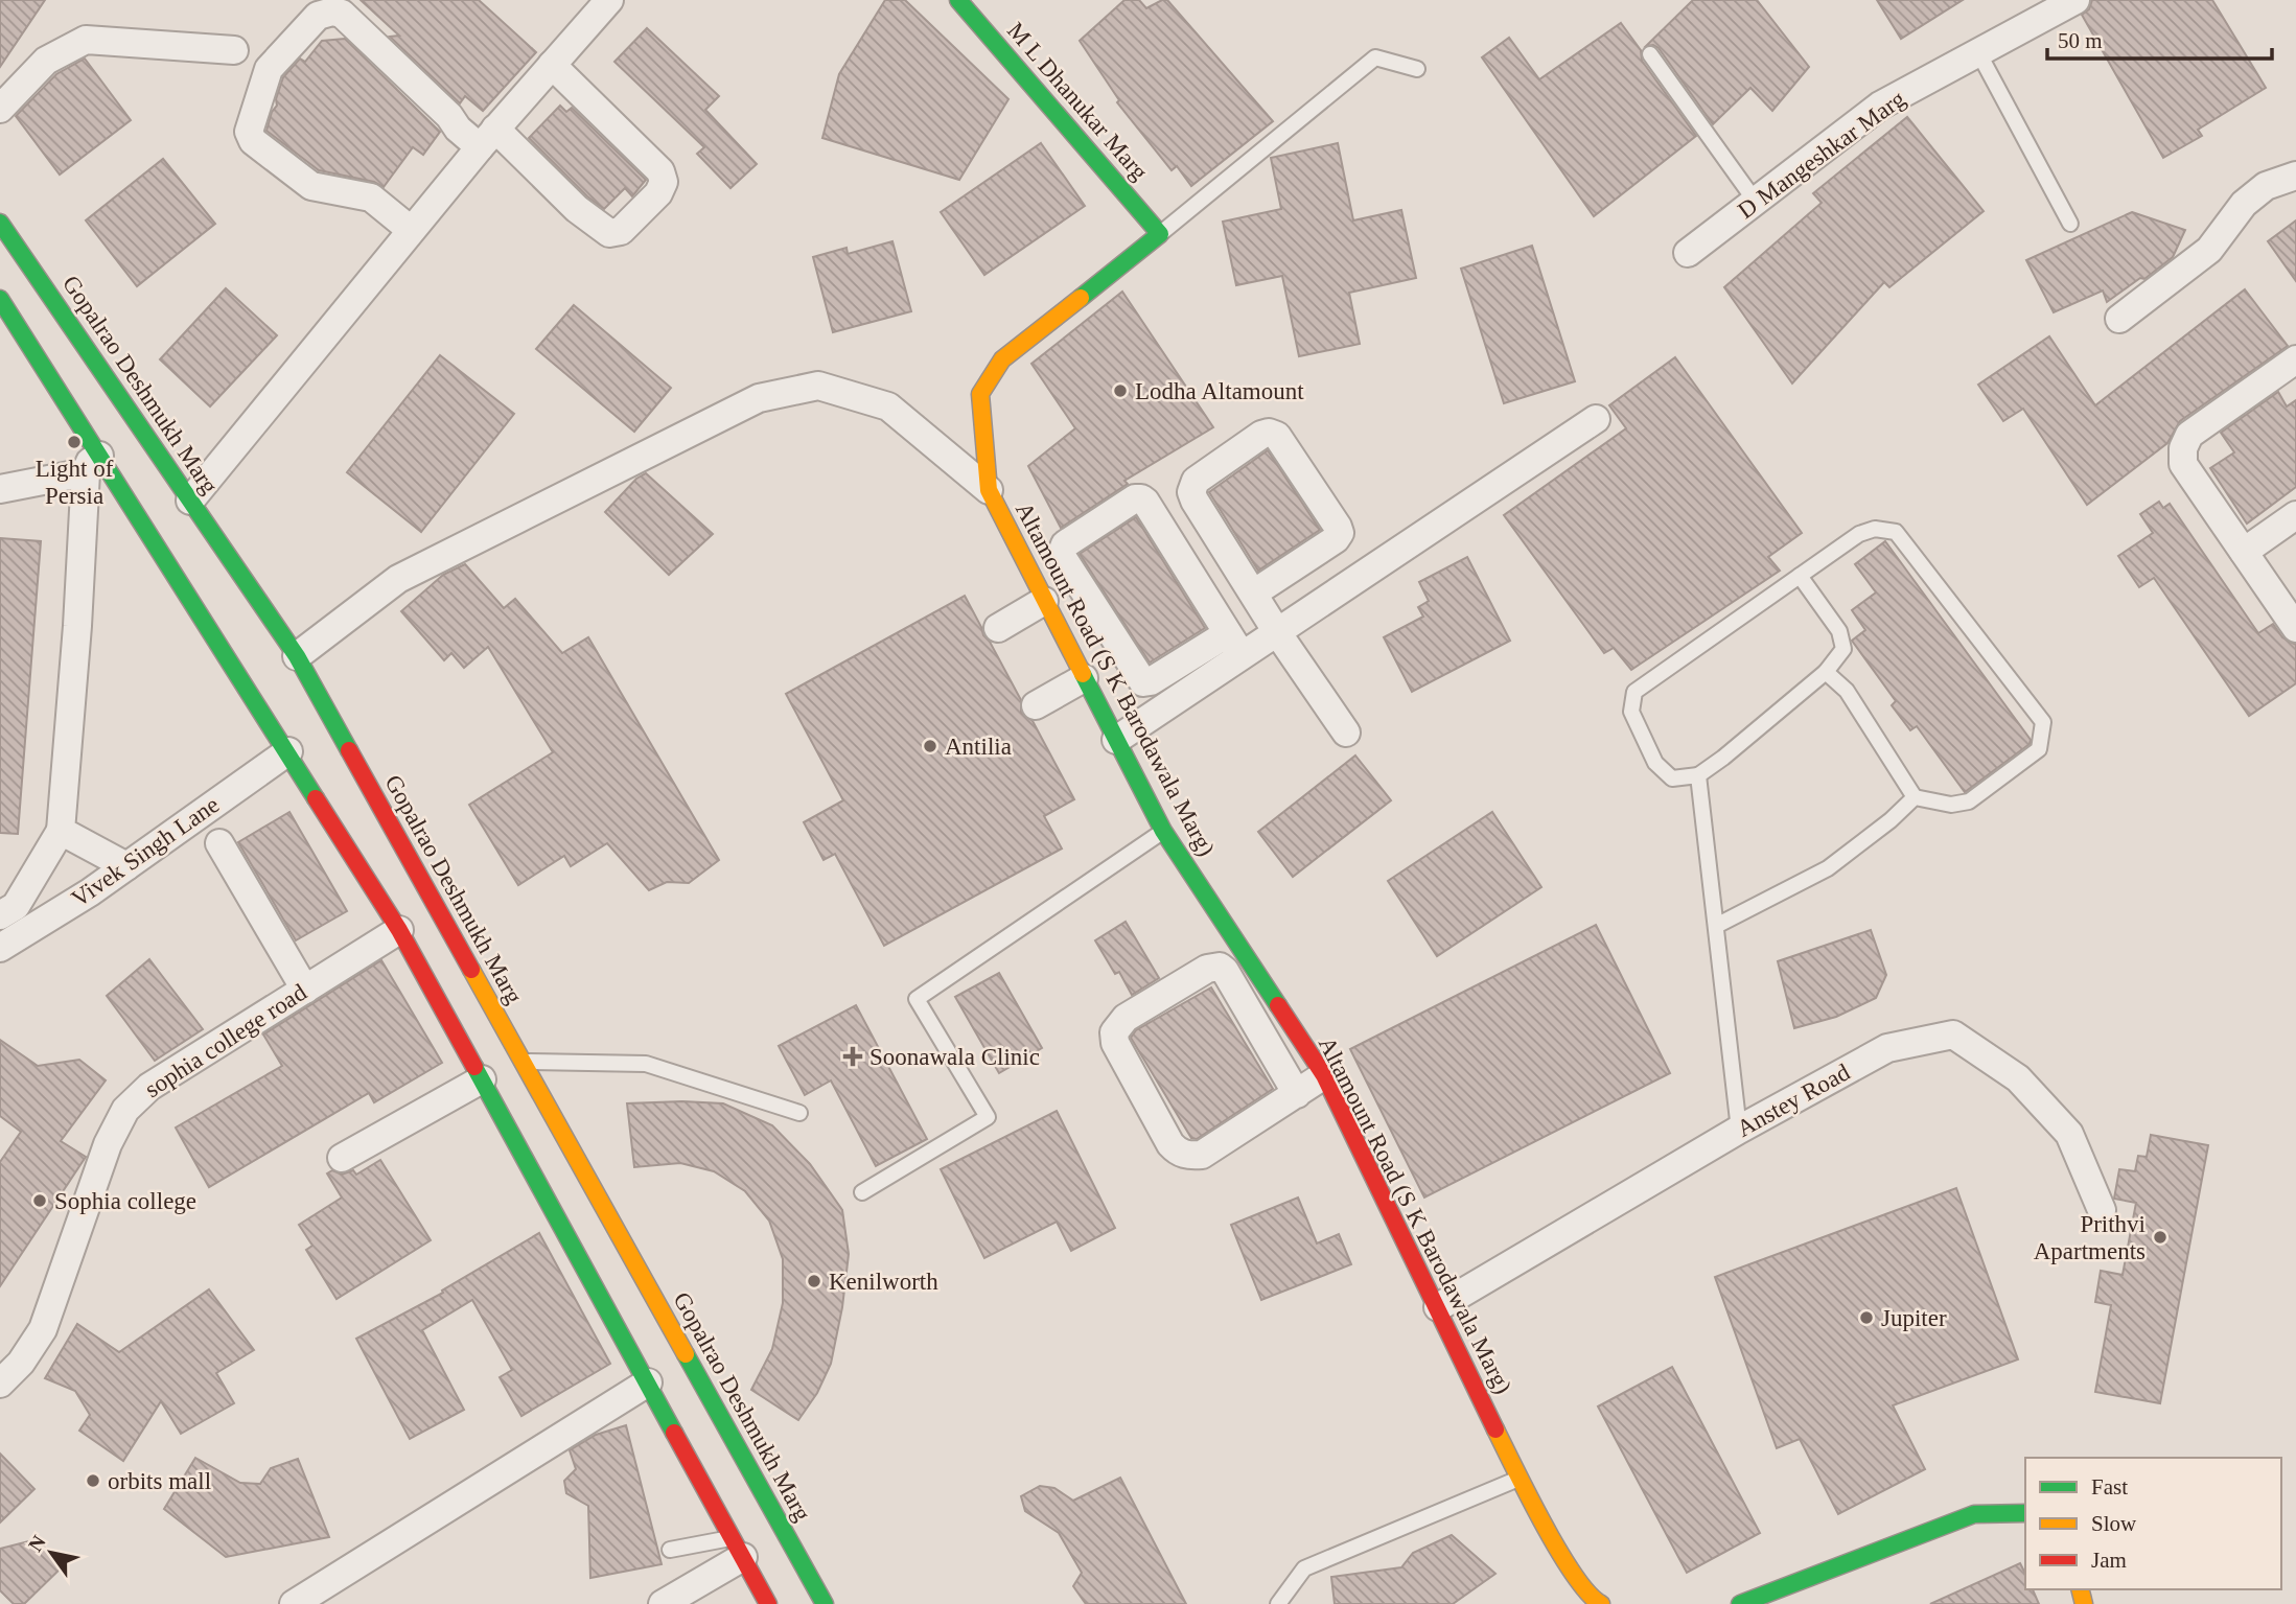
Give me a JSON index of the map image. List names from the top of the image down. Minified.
{"streets":{"main road":["M L Dhanukar Marg","Gopalrao Deshmukh Marg","Altamount Road (S K Barodawala Marg)"],"street":["D Mangeshkar Marg","Vivek Singh Lane","sophia college road","Anstey Road"]},"crossings":[["M L Dhanukar Marg","Altamount Road (S K Barodawala Marg)"],["Altamount Road (S K Barodawala Marg)","Anstey Road"]],"places":{"other":["Lodha Altamount","Light of Persia","Antilia","Sophia college","Prithvi Apartments","Kenilworth","Jupiter","orbits mall"],"health":["Soonawala Clinic"]},"legend":["Fast","Slow","Jam"],"scale_bar":"50 m","north":"top left"}
